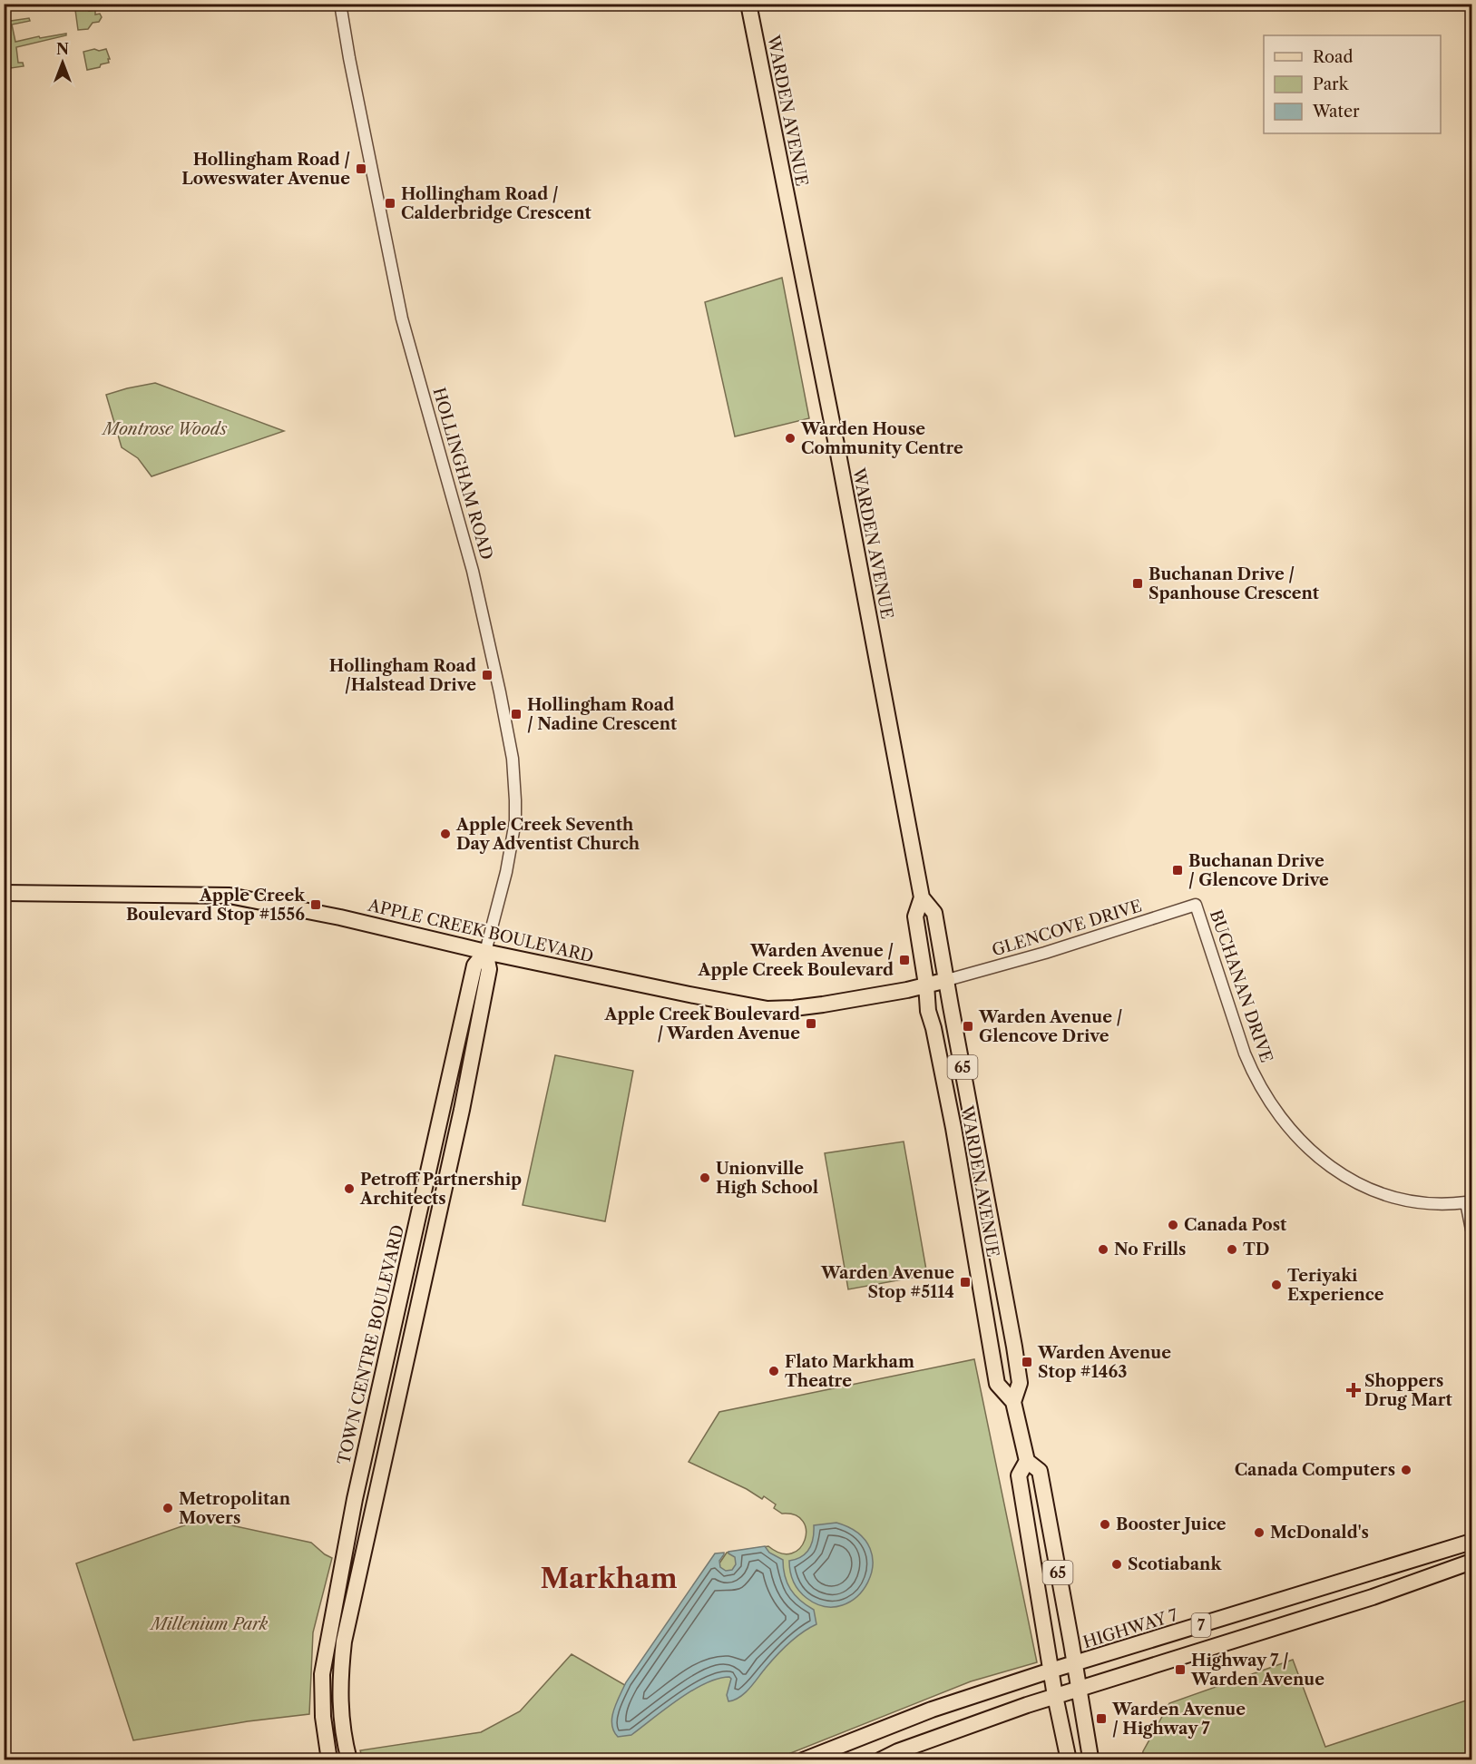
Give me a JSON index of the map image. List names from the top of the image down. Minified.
{"streets":{"main road":["WARDEN AVENUE","APPLE CREEK BOULEVARD","65","TOWN CENTRE BOULEVARD","7","HIGHWAY 7"],"street":["HOLLINGHAM ROAD","GLENCOVE DRIVE","BUCHANAN DRIVE"]},"crossings":[["WARDEN AVENUE","GLENCOVE DRIVE"],["WARDEN AVENUE","APPLE CREEK BOULEVARD"],["WARDEN AVENUE","7"],["WARDEN AVENUE","HIGHWAY 7"],["HOLLINGHAM ROAD","APPLE CREEK BOULEVARD"],["HOLLINGHAM ROAD","TOWN CENTRE BOULEVARD"],["GLENCOVE DRIVE","APPLE CREEK BOULEVARD"],["GLENCOVE DRIVE","BUCHANAN DRIVE"],["APPLE CREEK BOULEVARD","TOWN CENTRE BOULEVARD"]],"districts":["Markham"],"parks":["Montrose Woods","Millenium Park"],"places":{"transit":["Hollingham Road / Loweswater Avenue","Hollingham Road / Calderbridge Crescent","Buchanan Drive / Spanhouse Crescent","Hollingham Road /Halstead Drive","Hollingham Road / Nadine Crescent","Buchanan Drive / Glencove Drive","Apple Creek Boulevard Stop #1556","Warden Avenue / Apple Creek Boulevard","Apple Creek Boulevard / Warden Avenue","Warden Avenue / Glencove Drive","Warden Avenue Stop #5114","Warden Avenue Stop #1463","Highway 7 / Warden Avenue","Warden Avenue / Highway 7"],"other":["Warden House Community Centre","Apple Creek Seventh Day Adventist Church","Unionville High School","Petroff Partnership Architects","Canada Post","No Frills","TD","Teriyaki Experience","Flato Markham Theatre","Canada Computers","Metropolitan Movers","Booster Juice","McDonald's","Scotiabank"],"health":["Shoppers Drug Mart"]},"legend":["Road","Park","Water"],"north":"top"}
